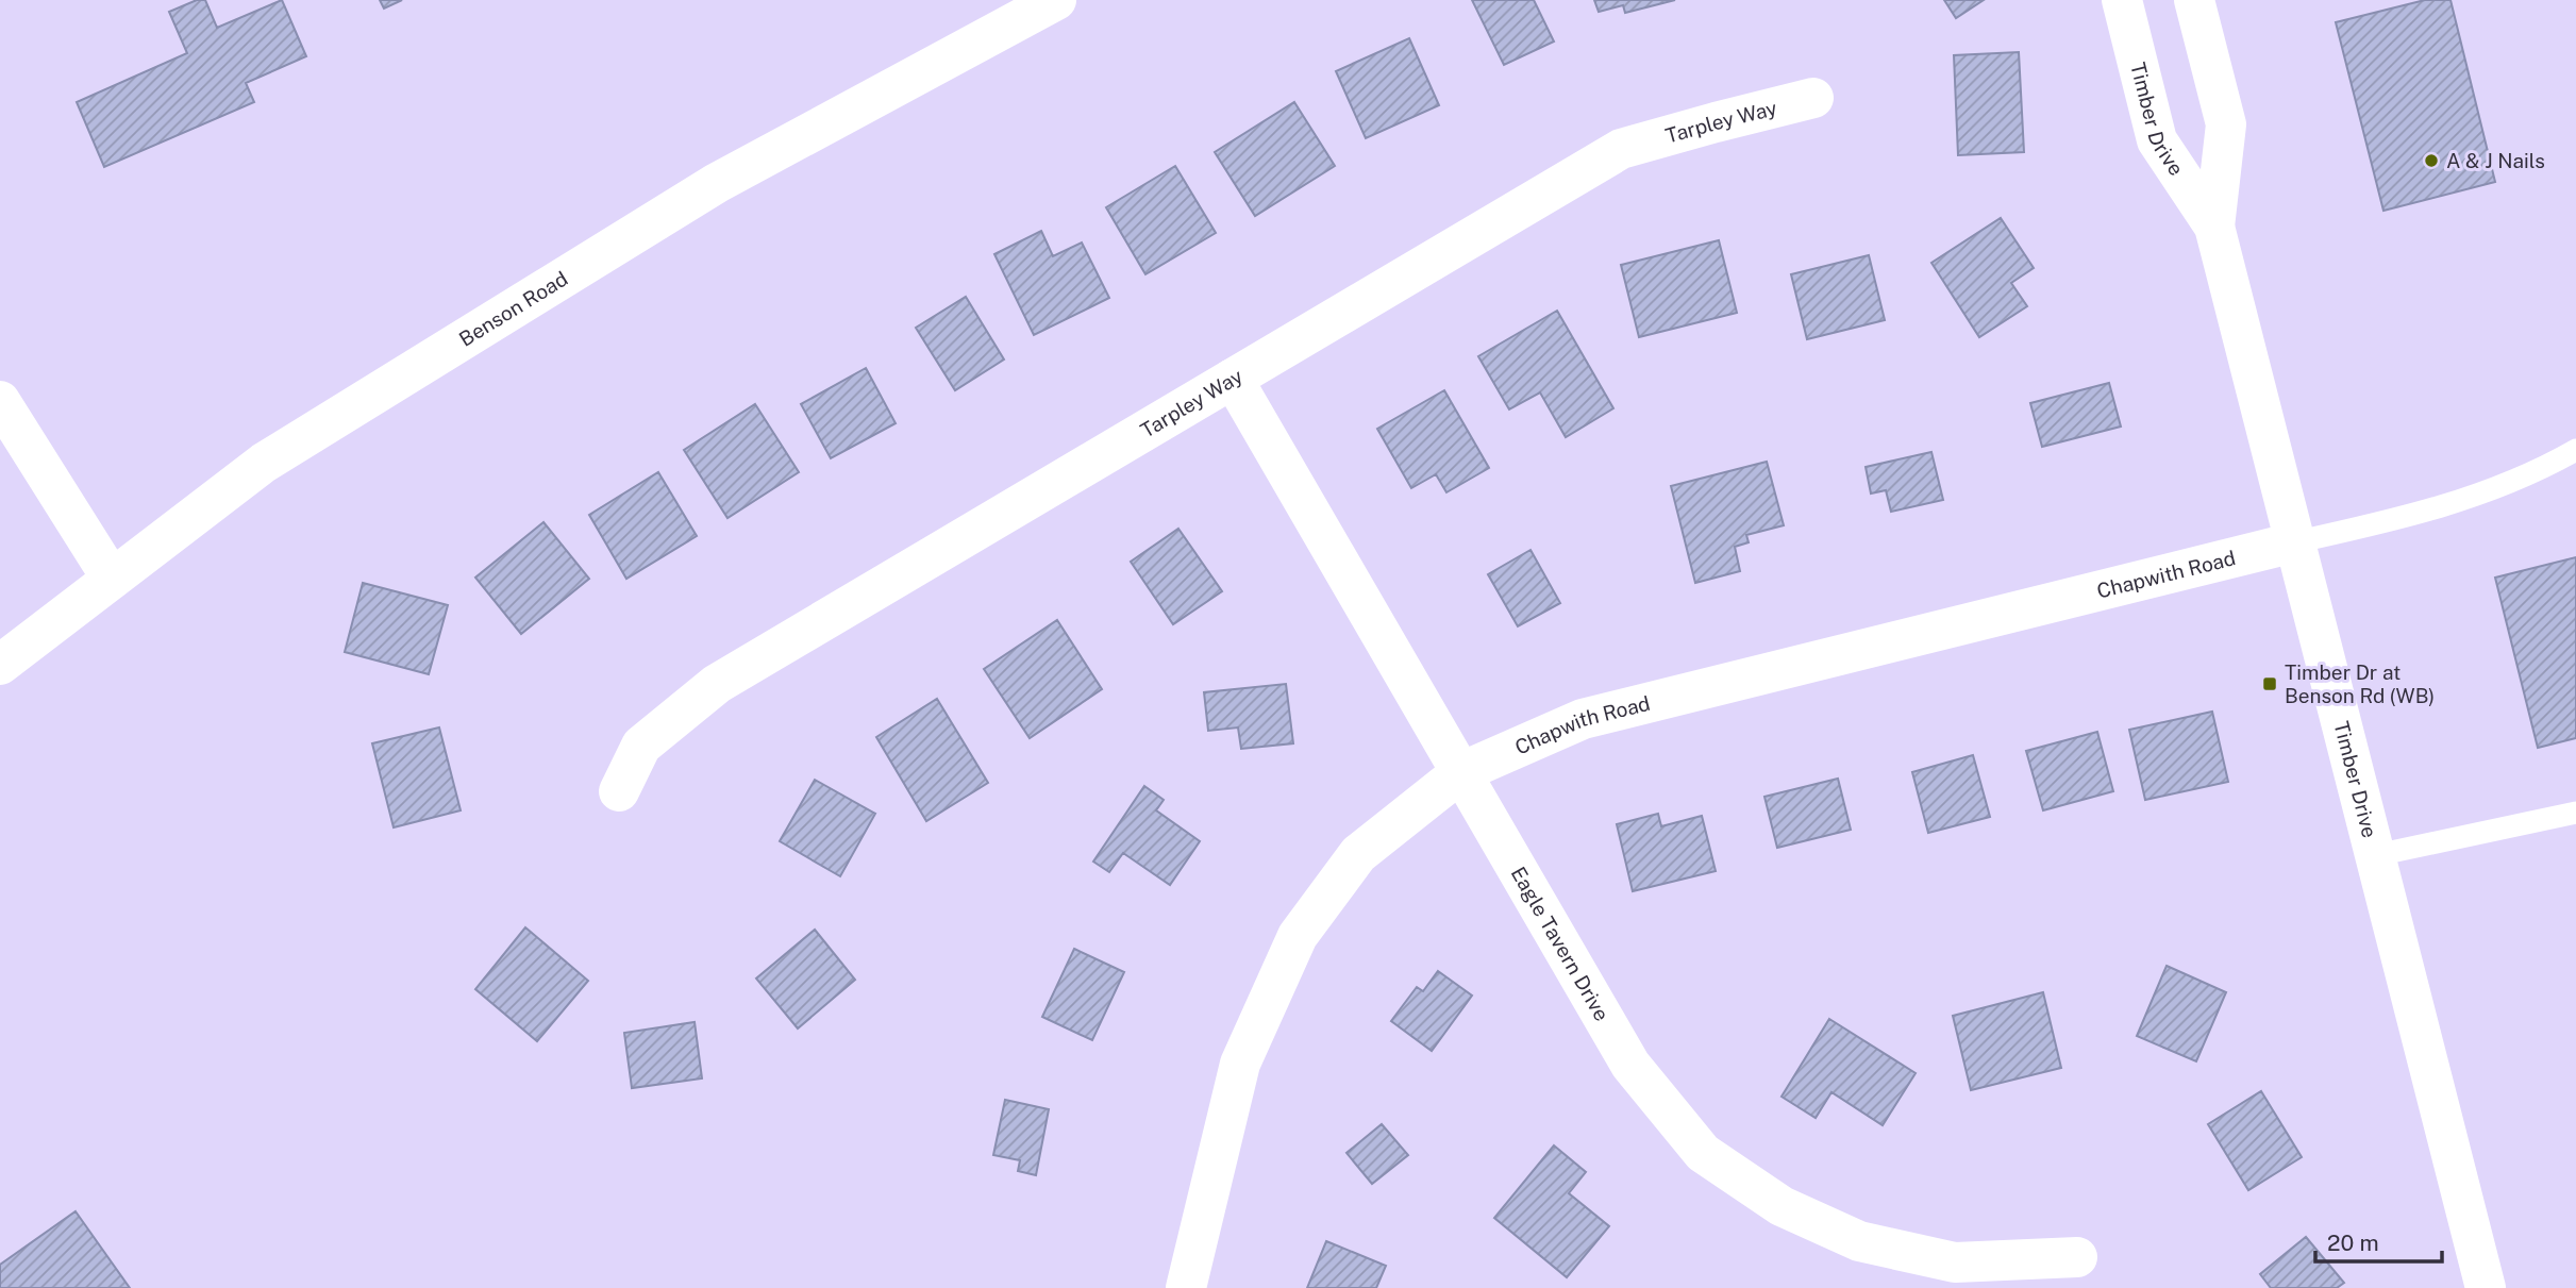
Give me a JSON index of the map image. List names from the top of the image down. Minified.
{"streets":{"street":["Timber Drive","Tarpley Way","Benson Road","Chapwith Road","Eagle Tavern Drive"]},"crossings":[["Timber Drive","Chapwith Road"],["Tarpley Way","Eagle Tavern Drive"],["Chapwith Road","Eagle Tavern Drive"]],"places":{"other":["A & J Nails"],"transit":["Timber Dr at Benson Rd (WB)"]},"scale_bar":"20 m"}
